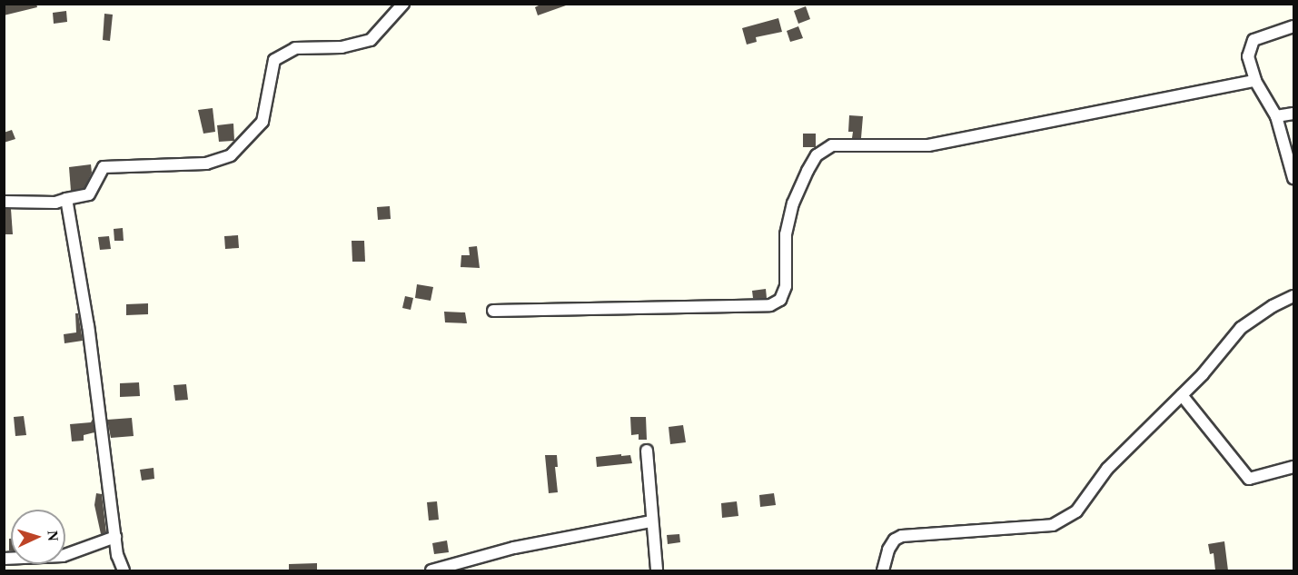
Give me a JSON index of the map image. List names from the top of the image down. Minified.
{"north":"right"}
